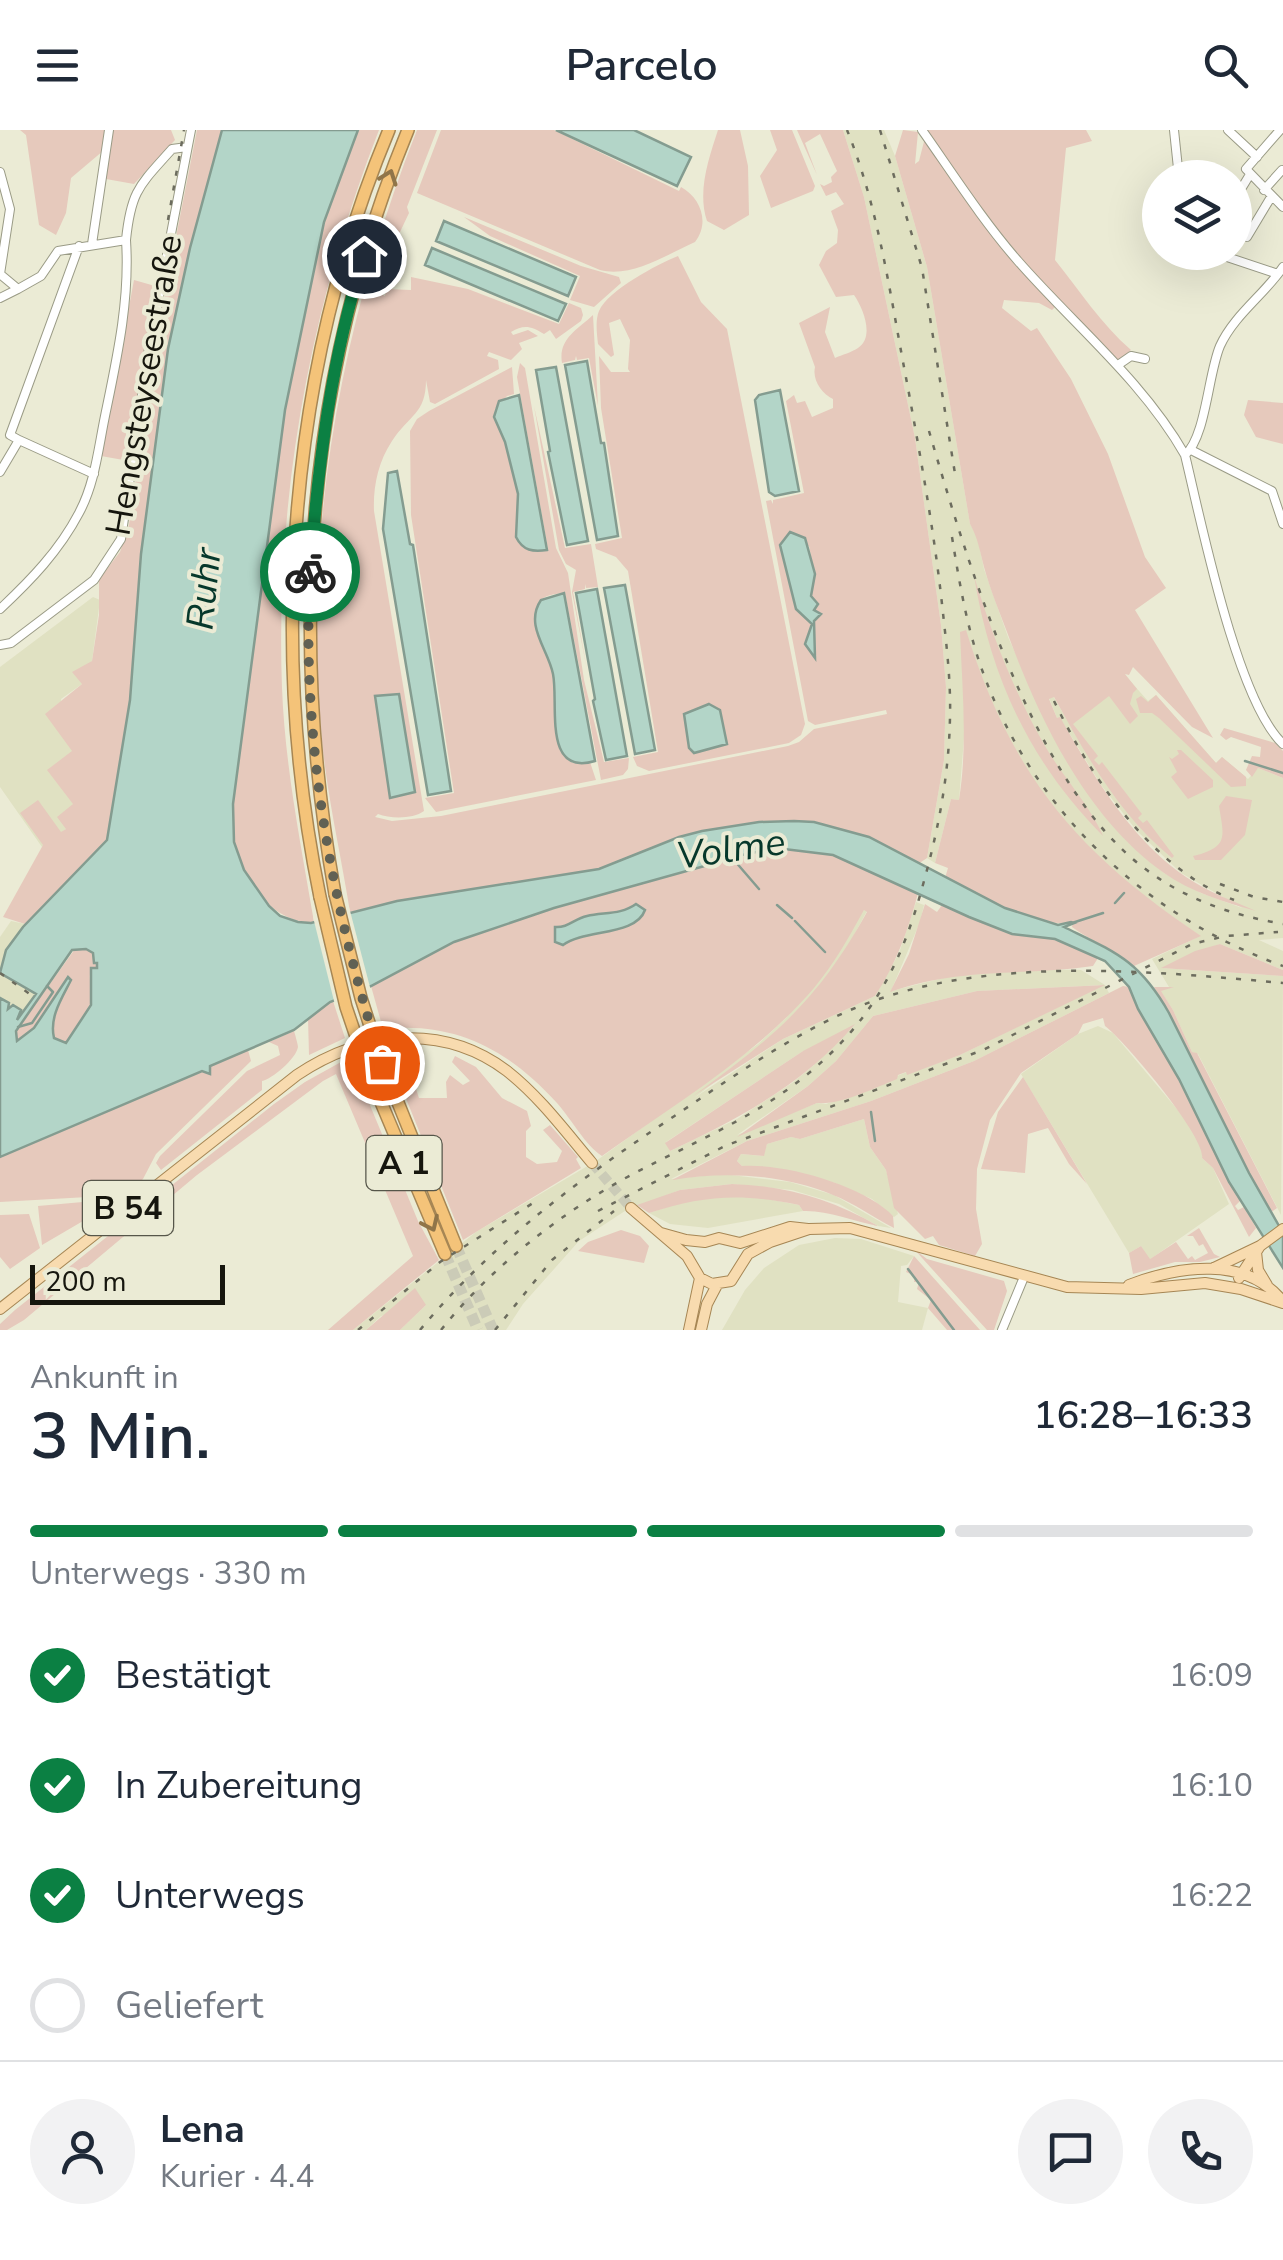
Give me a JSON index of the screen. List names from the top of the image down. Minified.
{"streets":{"highway":["A 1"],"main road":["B 54"],"street":["Hengsteyseestraße"]},"water":["Ruhr","Volme"],"scale_bar":"200 m","page":{"header":"Parcelo","scale":"200 m","heading":["3 Min.","Ankunft in","16:28–16:33"],"panel":["Lena","Kurier · 4.4"],"bar":"Unterwegs · 330 m","list":[["Bestätigt","16:09"],["In Zubereitung","16:10"],["Unterwegs","16:22"],"Geliefert"]}}
